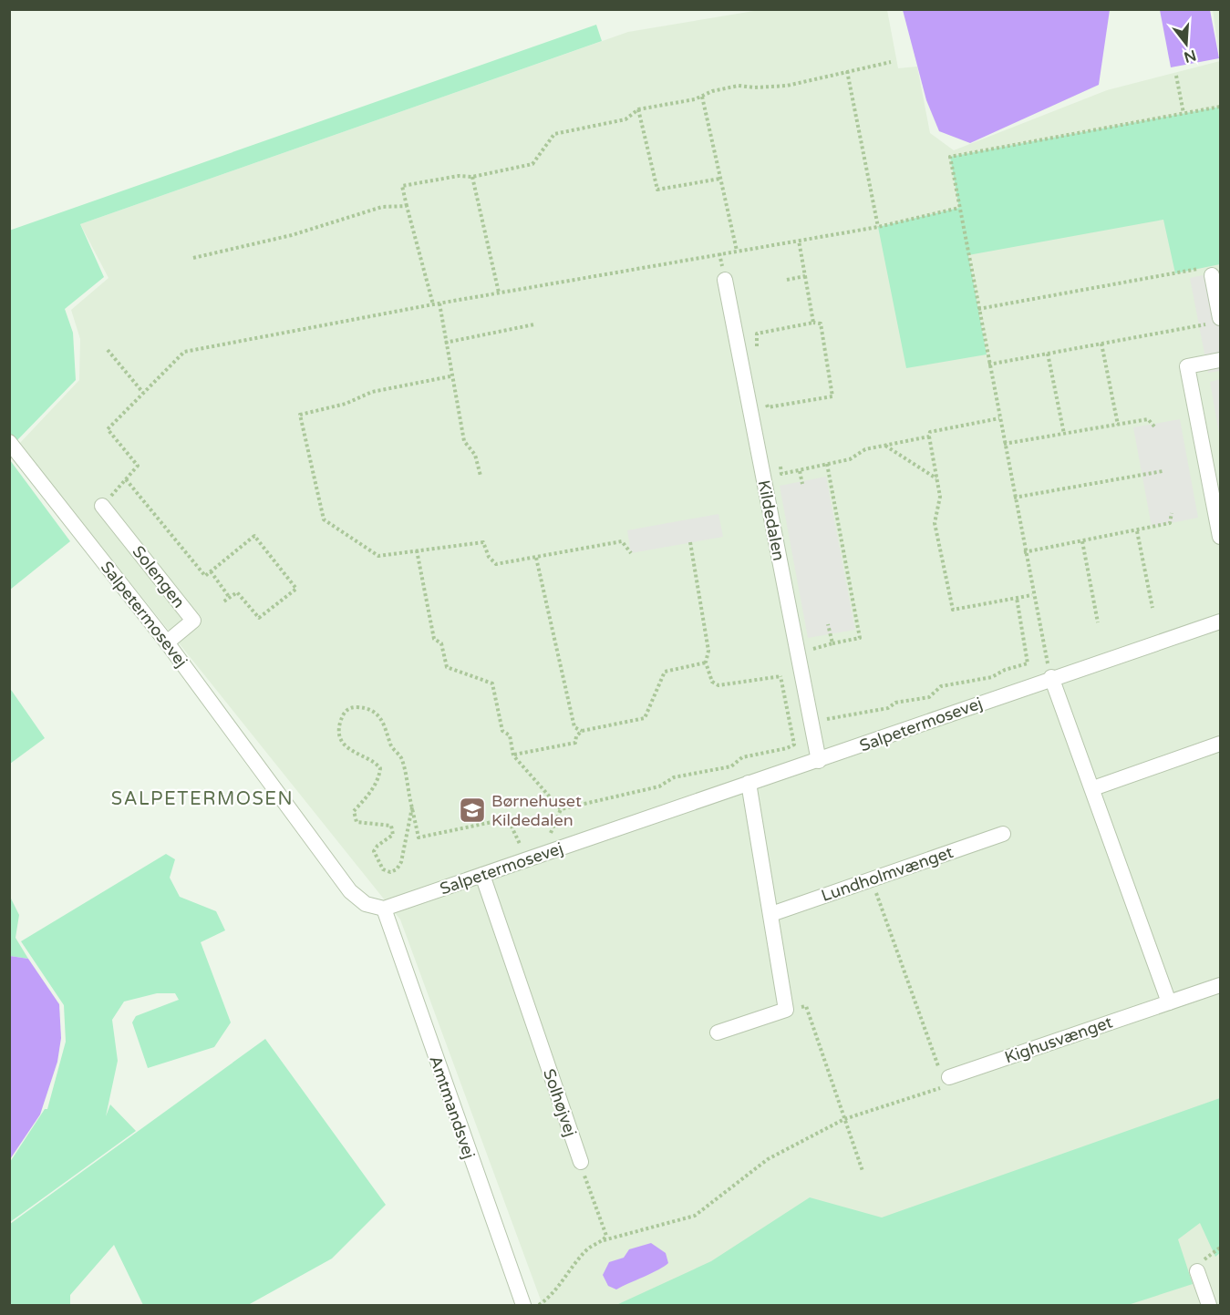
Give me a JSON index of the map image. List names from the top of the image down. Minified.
{"streets":{"street":["Kildedalen","Solengen","Salpetermosevej","Lundholmvænget","Kighusvænget","Solhøjvej","Amtmandsvej"]},"crossings":[["Kildedalen","Salpetermosevej"],["Solengen","Salpetermosevej"],["Salpetermosevej","Solhøjvej"],["Salpetermosevej","Amtmandsvej"]],"districts":["SALPETERMOSEN"],"places":{"school or university":["Børnehuset Kildedalen"]},"north":"bottom"}
